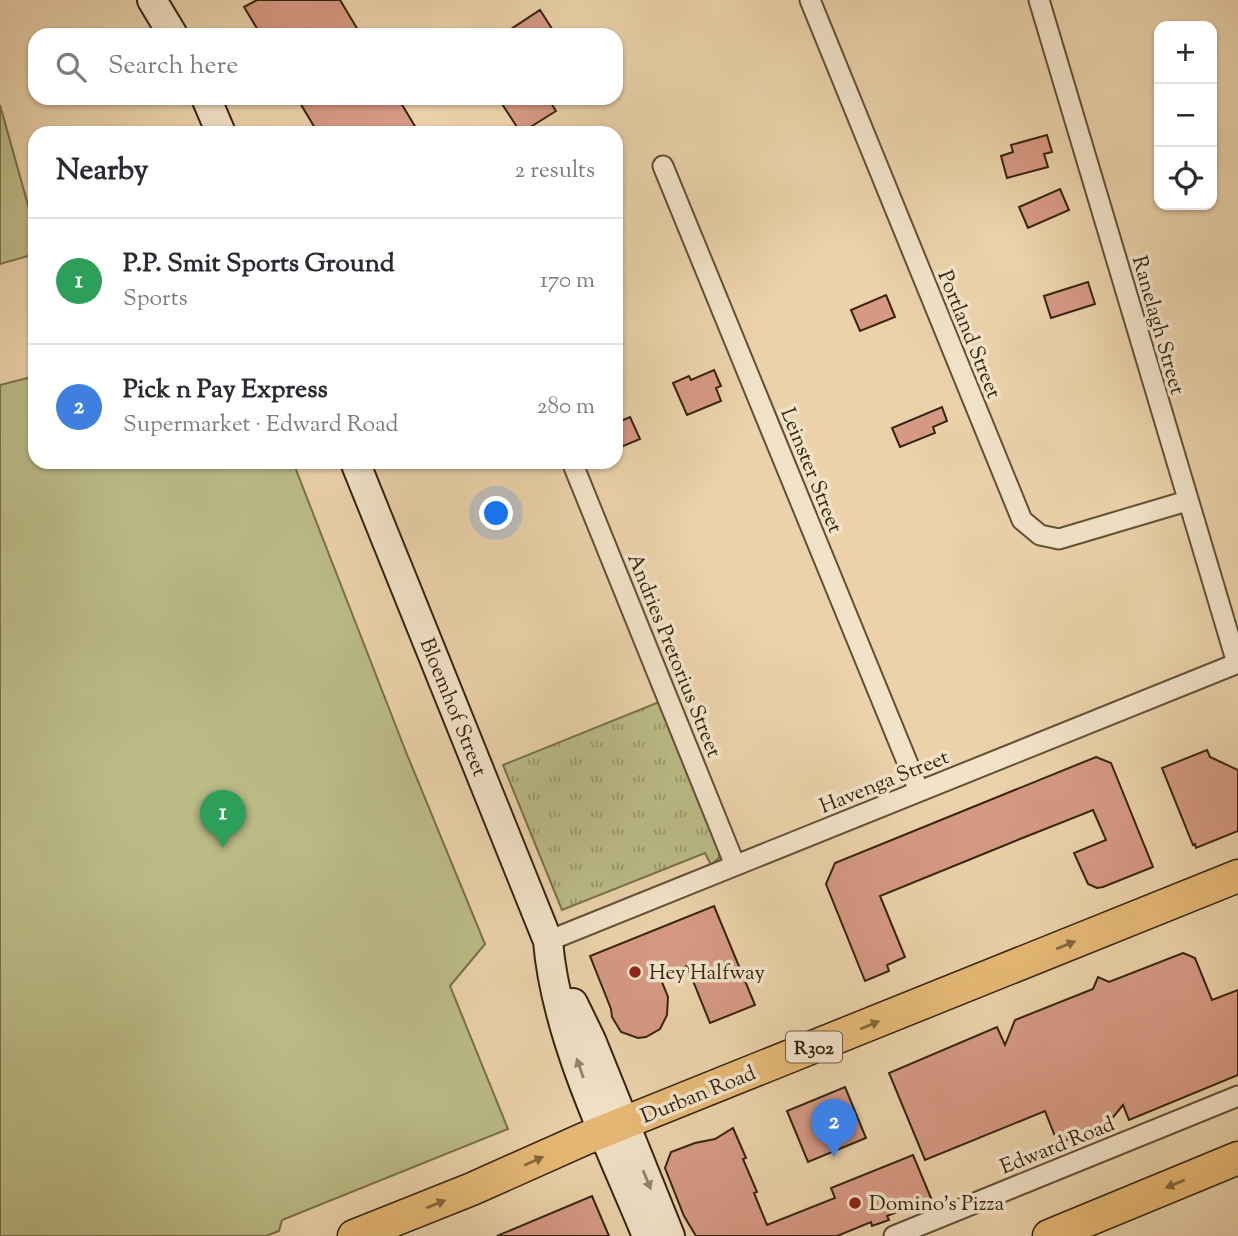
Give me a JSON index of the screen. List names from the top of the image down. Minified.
{"streets":{"main road":["R302","Durban Road"],"street":["Ranelagh Street","Portland Street","Leinster Street","Andries Pretorius Street","Bloemhof Street","Havenga Street","Edward Road"]},"crossings":[["Ranelagh Street","Portland Street"],["Ranelagh Street","Havenga Street"],["Leinster Street","Havenga Street"],["Andries Pretorius Street","Havenga Street"],["Bloemhof Street","Havenga Street"],["Bloemhof Street","Durban Road"]],"one_way":["Durban Road"],"places":["Hey Halfway","Domino's Pizza"],"page":{"map_buttons":["+","−"],"search":"Search here","heading":["Nearby","2 results"],"list":[{"mark":"1","name":"P.P. Smit Sports Ground","note":"Sports","value":"170 m"},{"mark":"2","name":"Pick n Pay Express","note":"Supermarket · Edward Road","value":"280 m"}],"pins":["1","2"]}}
